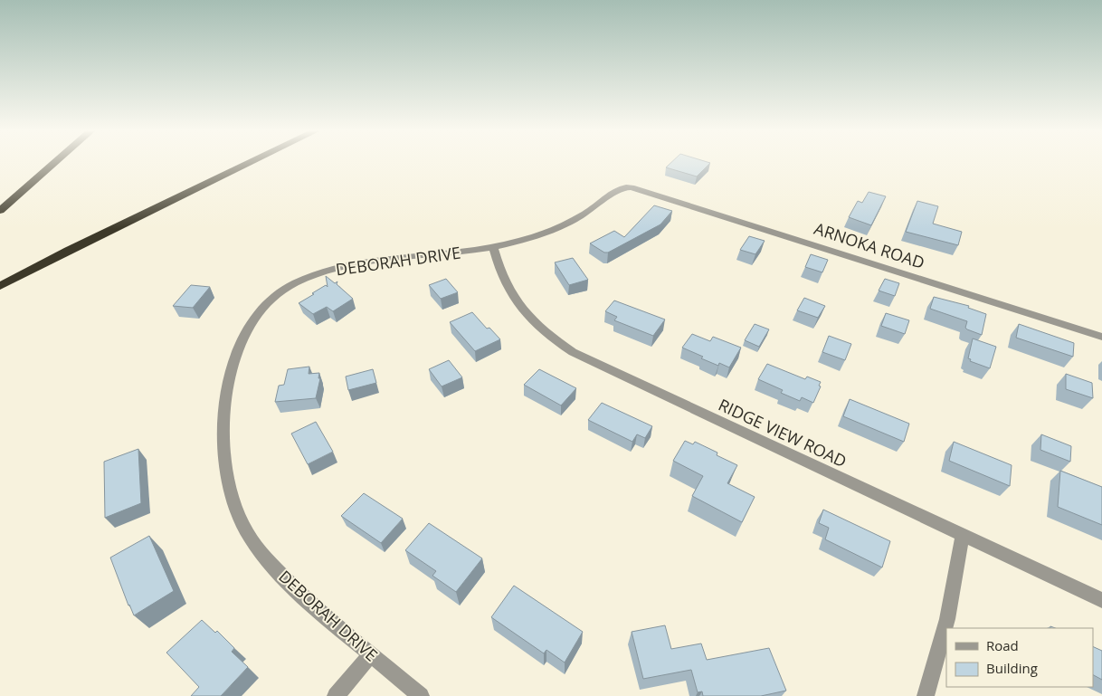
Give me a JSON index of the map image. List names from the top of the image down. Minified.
{"streets":{"street":["ARNOKA ROAD","DEBORAH DRIVE","RIDGE VIEW ROAD"]},"crossings":[["ARNOKA ROAD","DEBORAH DRIVE"],["DEBORAH DRIVE","RIDGE VIEW ROAD"]],"legend":["Road","Building"]}
